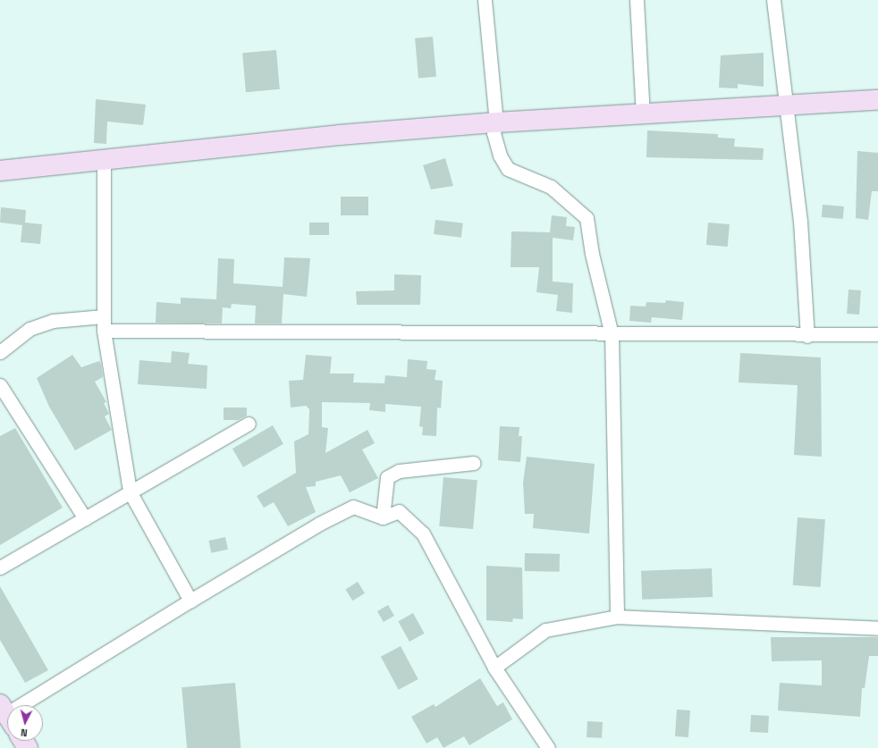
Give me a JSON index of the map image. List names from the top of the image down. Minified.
{"north":"bottom"}
